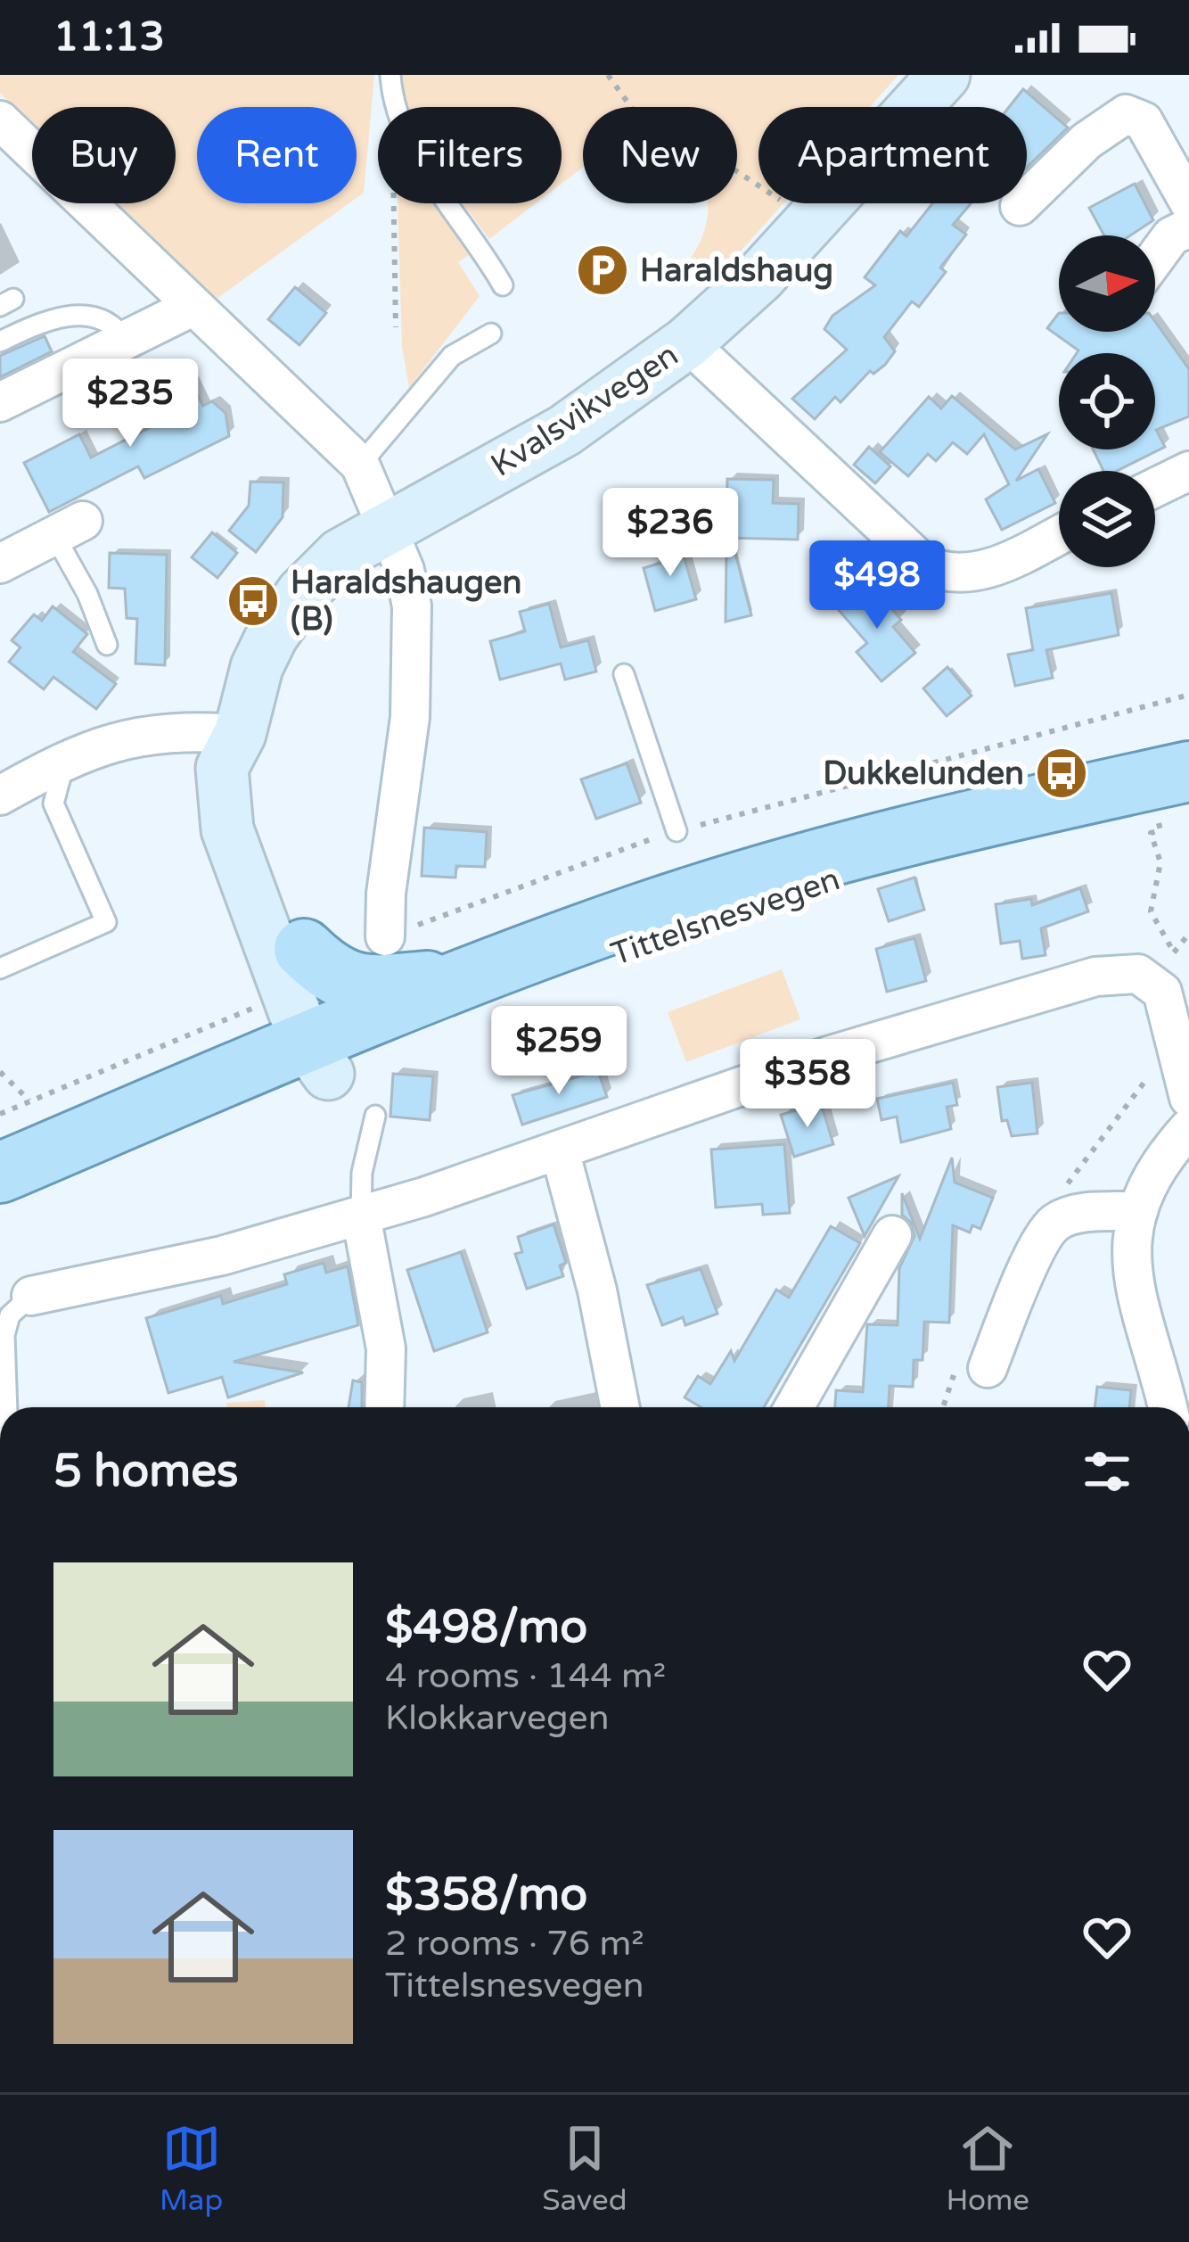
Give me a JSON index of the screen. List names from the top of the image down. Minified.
{"streets":{"main road":["Kvalsvikvegen","Tittelsnesvegen"]},"crossings":[["Kvalsvikvegen","Tittelsnesvegen"]],"places":{"parking":["Haraldshaug"],"bus stop":["Haraldshaugen (B)","Dukkelunden"]},"north":"right","page":{"status":"11:13","chip":["Buy","Rent","Filters","New","Apartment"],"price":["$235","$236","$498","$259","$358"],"heading":"5 homes","list":[{"name":"$498/mo","note":"4 rooms · 144 m² · Klokkarvegen"},{"name":"$358/mo","note":"2 rooms · 76 m² · Tittelsnesvegen"}],"tabs":["Map","Saved","Home"]}}
